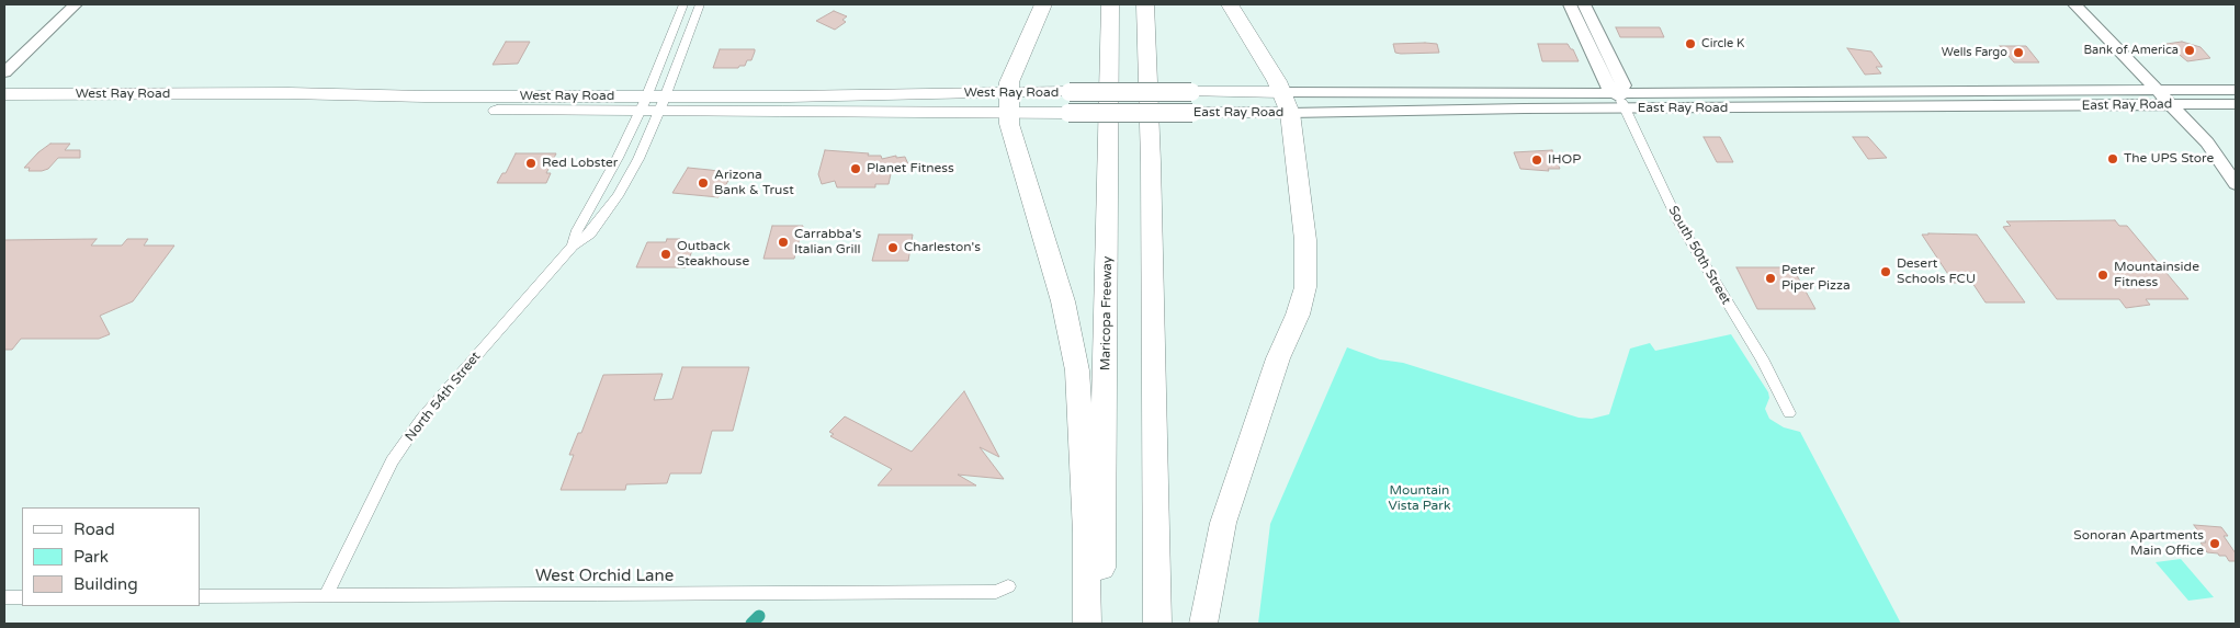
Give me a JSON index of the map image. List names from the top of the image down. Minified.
{"streets":{"highway":["Maricopa Freeway"],"main road":["West Ray Road","East Ray Road","South 50th Street"],"street":["North 54th Street","West Orchid Lane"]},"crossings":[["West Ray Road","East Ray Road"],["West Ray Road","North 54th Street"],["East Ray Road","South 50th Street"],["North 54th Street","West Orchid Lane"]],"parks":["Mountain Vista Park"],"places":["Circle K","Bank of America","Wells Fargo","The UPS Store","IHOP","Red Lobster","Planet Fitness","Arizona Bank & Trust","Carrabba's Italian Grill","Charleston's","Outback Steakhouse","Desert Schools FCU","Mountainside Fitness","Peter Piper Pizza","Sonoran Apartments Main Office"],"legend":["Road","Park","Building"]}
